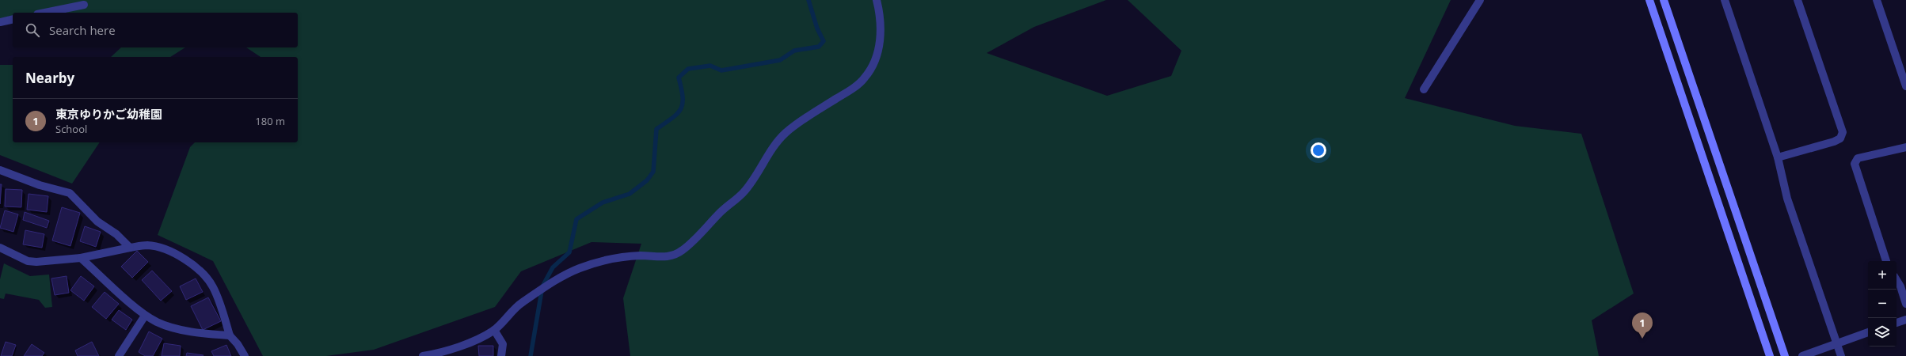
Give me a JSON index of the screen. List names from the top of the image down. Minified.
{"page":{"search":"Search here","heading":"Nearby","list":[{"mark":"1","name":"東京ゆりかご幼稚園","note":"School","value":"180 m"}],"map_buttons":["+","−"],"pins":"1"}}
